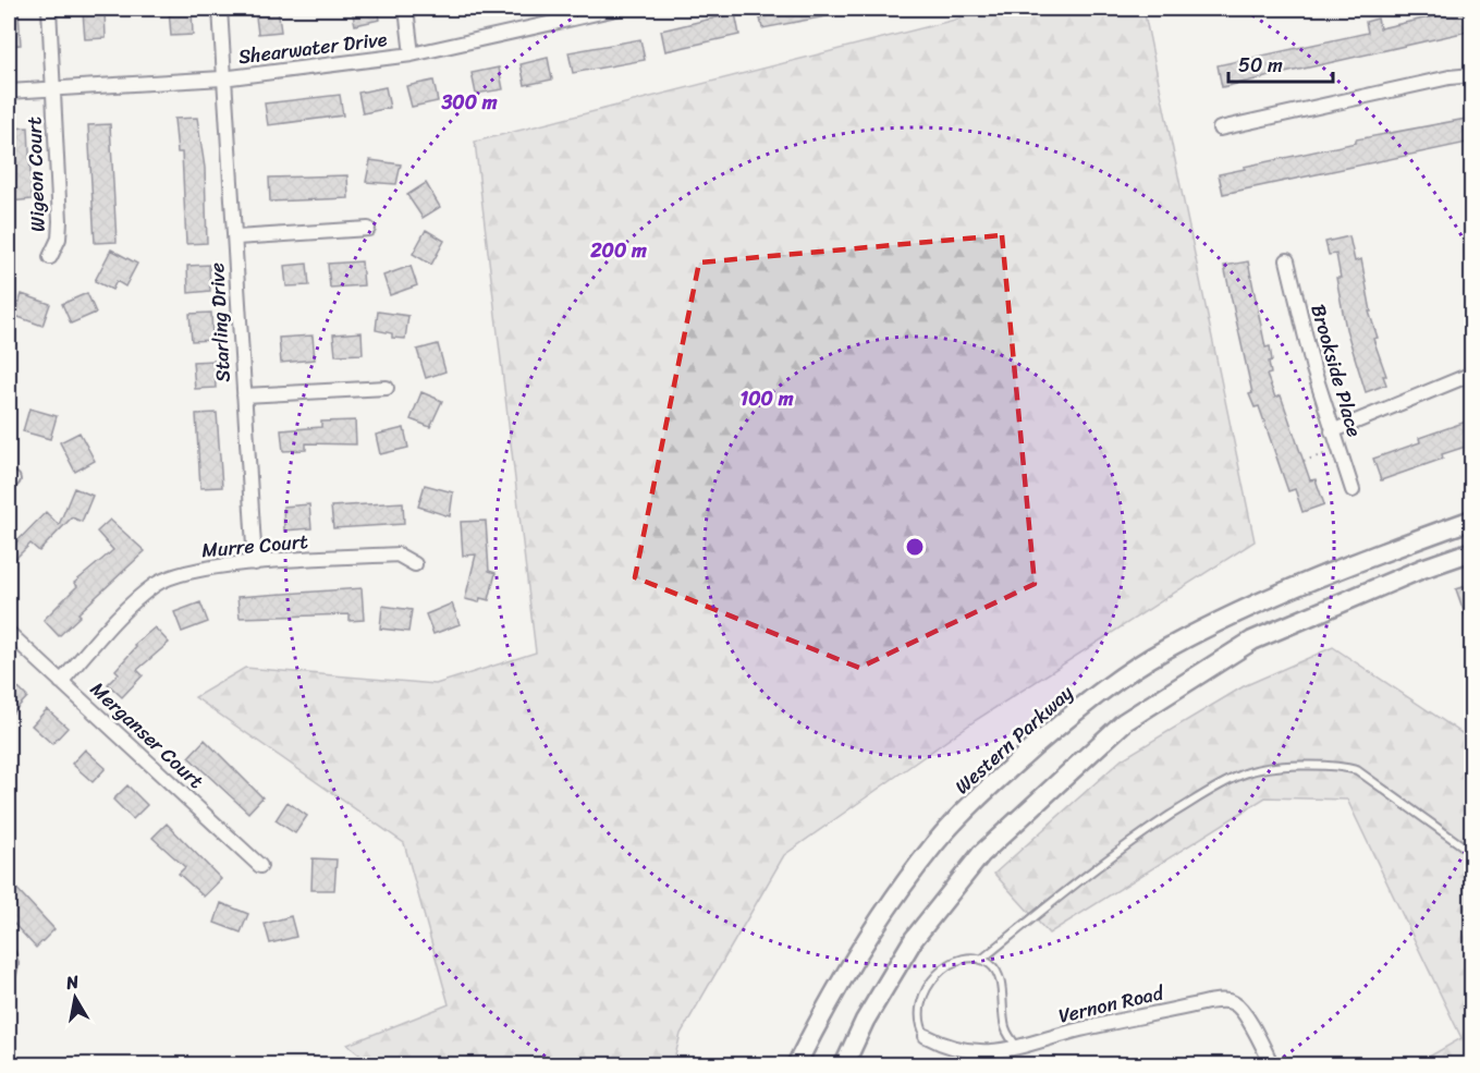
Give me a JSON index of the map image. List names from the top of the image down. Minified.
{"streets":{"main road":["Western Parkway"],"street":["Shearwater Drive","Wigeon Court","Starling Drive","Brookside Place","Murre Court","Merganser Court","Vernon Road"]},"crossings":[["Shearwater Drive","Wigeon Court"],["Shearwater Drive","Starling Drive"],["Starling Drive","Murre Court"],["Murre Court","Merganser Court"]],"scale_bar":"50 m","north":"top","rings":["300 m","200 m","100 m"]}
